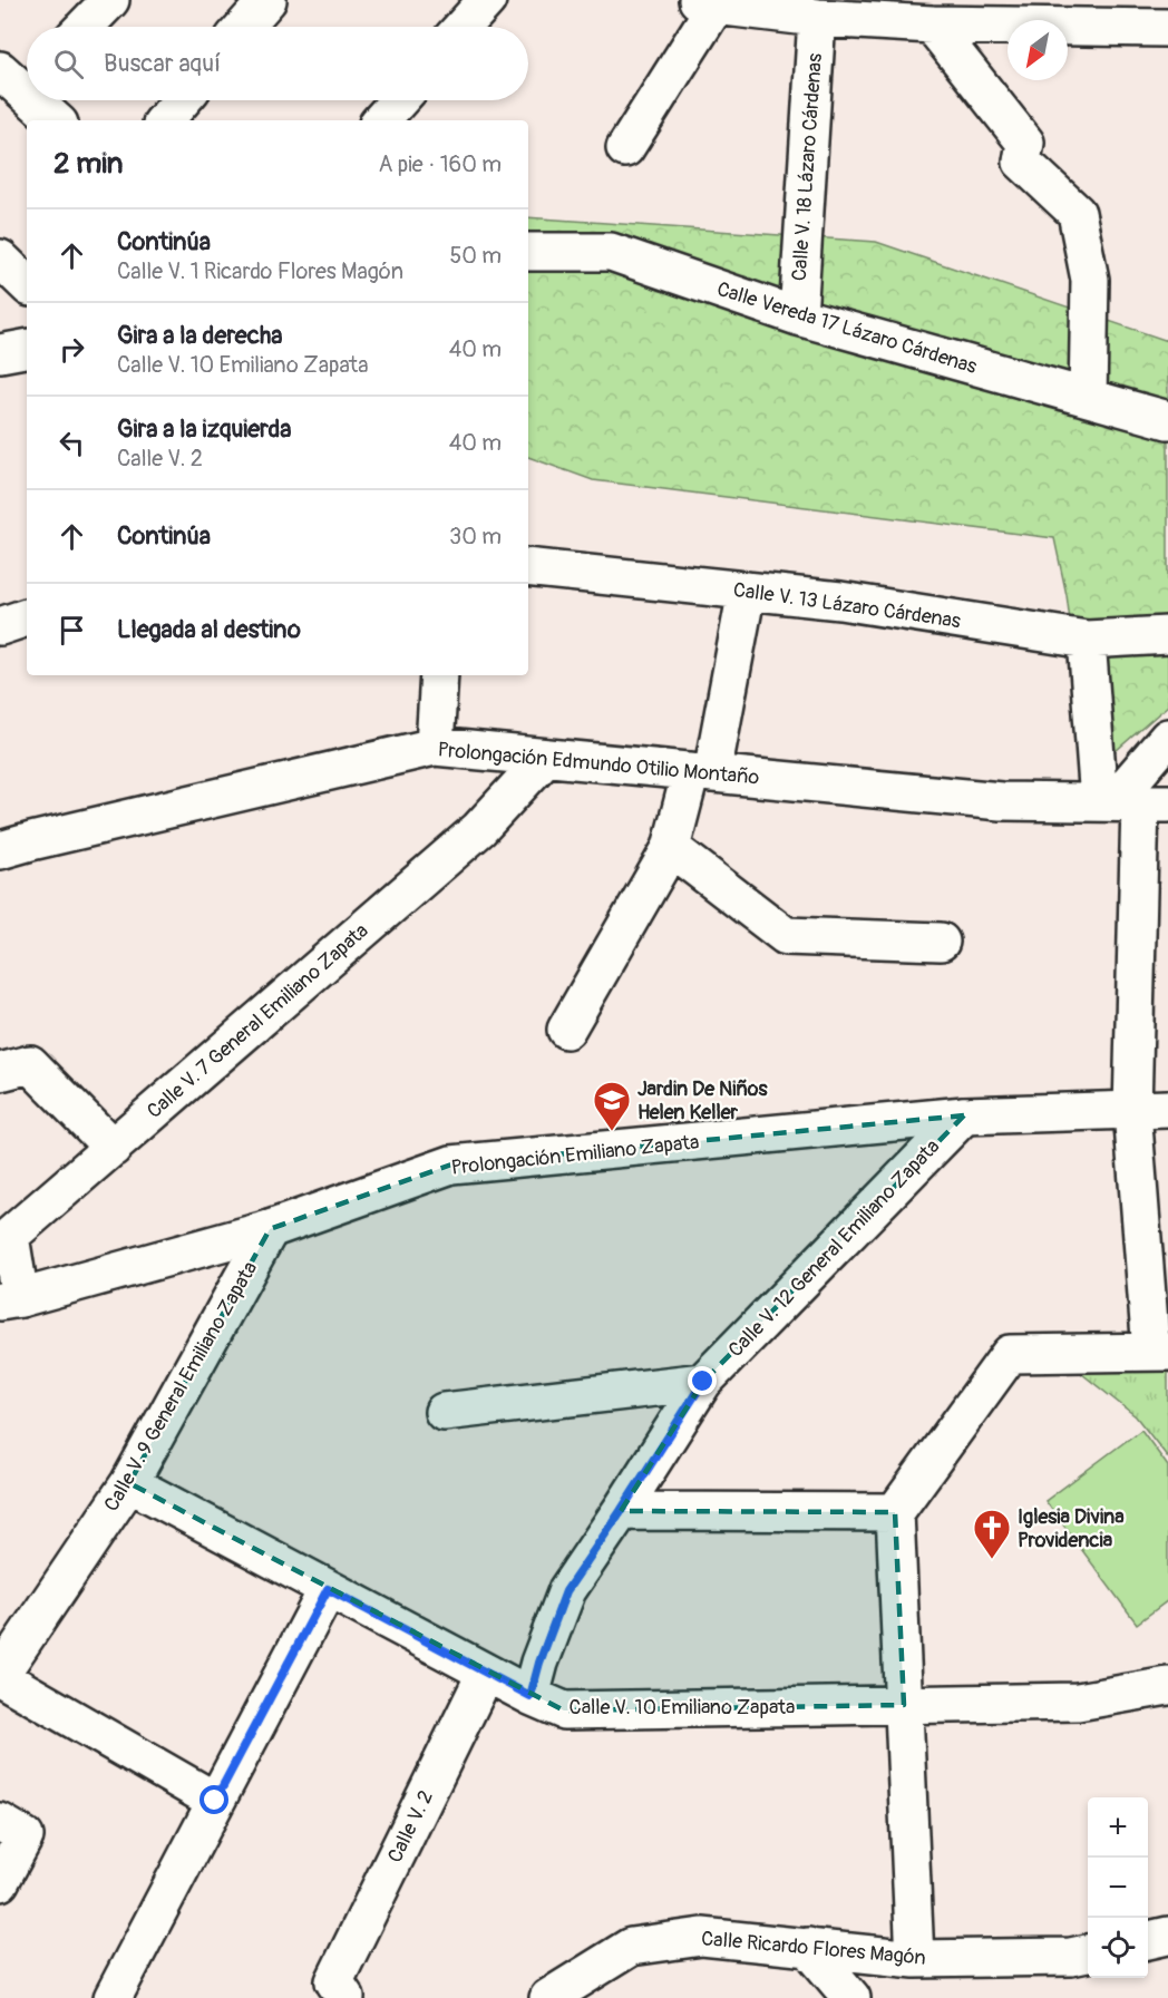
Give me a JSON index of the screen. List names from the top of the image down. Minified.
{"streets":{"street":["Calle V. 18 Lázaro Cárdenas","Calle Vereda 17 Lázaro Cárdenas","Calle V. 13 Lázaro Cárdenas","Prolongación Edmundo Otilio Montaño","Calle V. 7 General Emiliano Zapata","Prolongación Emiliano Zapata","Calle V. 12 General Emiliano Zapata","Calle V. 9 General Emiliano Zapata","Calle V. 10 Emiliano Zapata","Calle V. 2","Calle Ricardo Flores Magón"]},"crossings":[["Calle V. 18 Lázaro Cárdenas","Calle Vereda 17 Lázaro Cárdenas"],["Prolongación Edmundo Otilio Montaño","Calle V. 7 General Emiliano Zapata"],["Calle V. 7 General Emiliano Zapata","Prolongación Emiliano Zapata"],["Prolongación Emiliano Zapata","Calle V. 12 General Emiliano Zapata"],["Prolongación Emiliano Zapata","Calle V. 9 General Emiliano Zapata"],["Calle V. 9 General Emiliano Zapata","Calle V. 10 Emiliano Zapata"],["Calle V. 10 Emiliano Zapata","Calle V. 2"]],"places":{"school or university":["Jardin De Niños Helen Keller"],"church":["Iglesia Divina Providencia"]},"north":"bottom left","page":{"search":"Buscar aquí","heading":["2 min","A pie · 160 m"],"list":[["Continúa","Calle V. 1 Ricardo Flores Magón","50 m"],["Gira a la derecha","Calle V. 10 Emiliano Zapata","40 m"],["Gira a la izquierda","Calle V. 2","40 m"],["Continúa","30 m"],"Llegada al destino"],"map_buttons":["+","−"]}}
